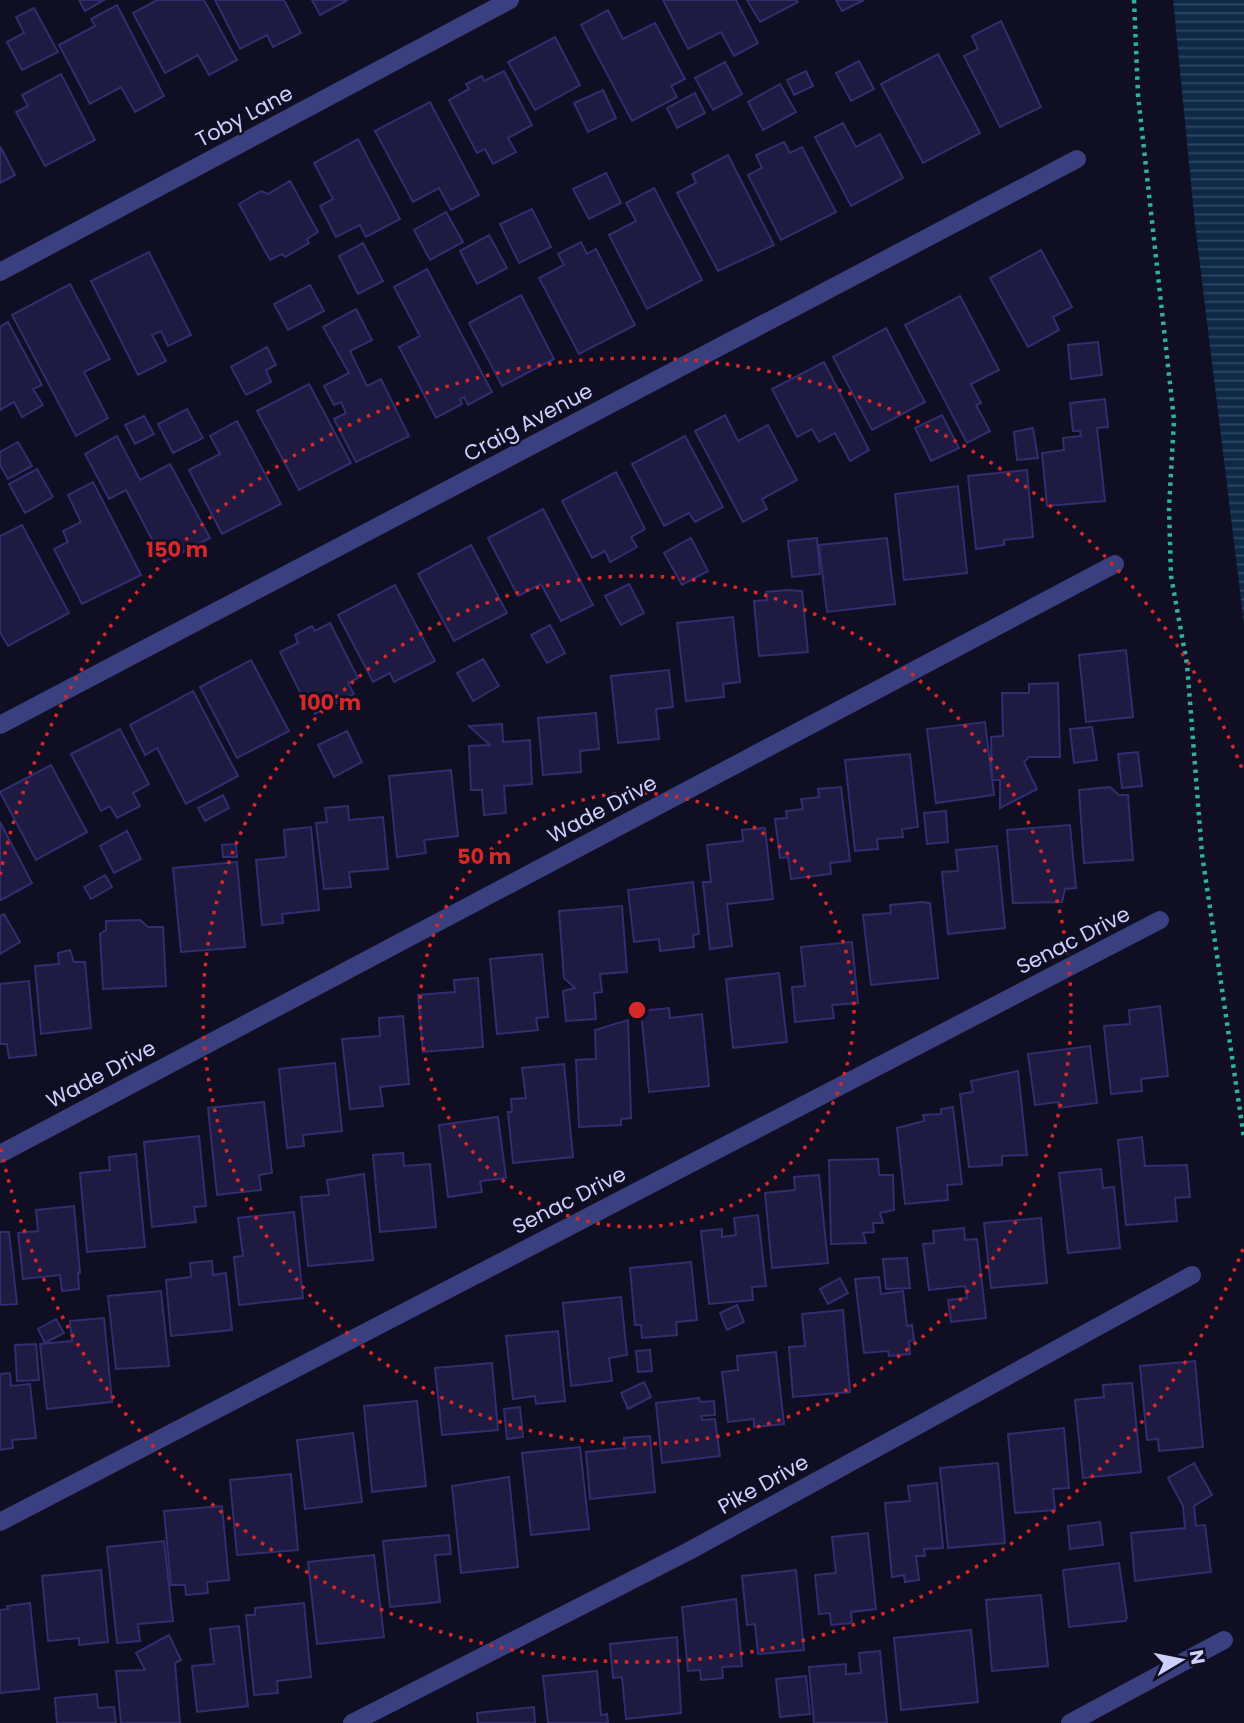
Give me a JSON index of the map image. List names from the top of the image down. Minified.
{"streets":{"street":["Toby Lane","Craig Avenue","Wade Drive","Senac Drive","Pike Drive"]},"north":"right","rings":["150 m","100 m","50 m"]}
